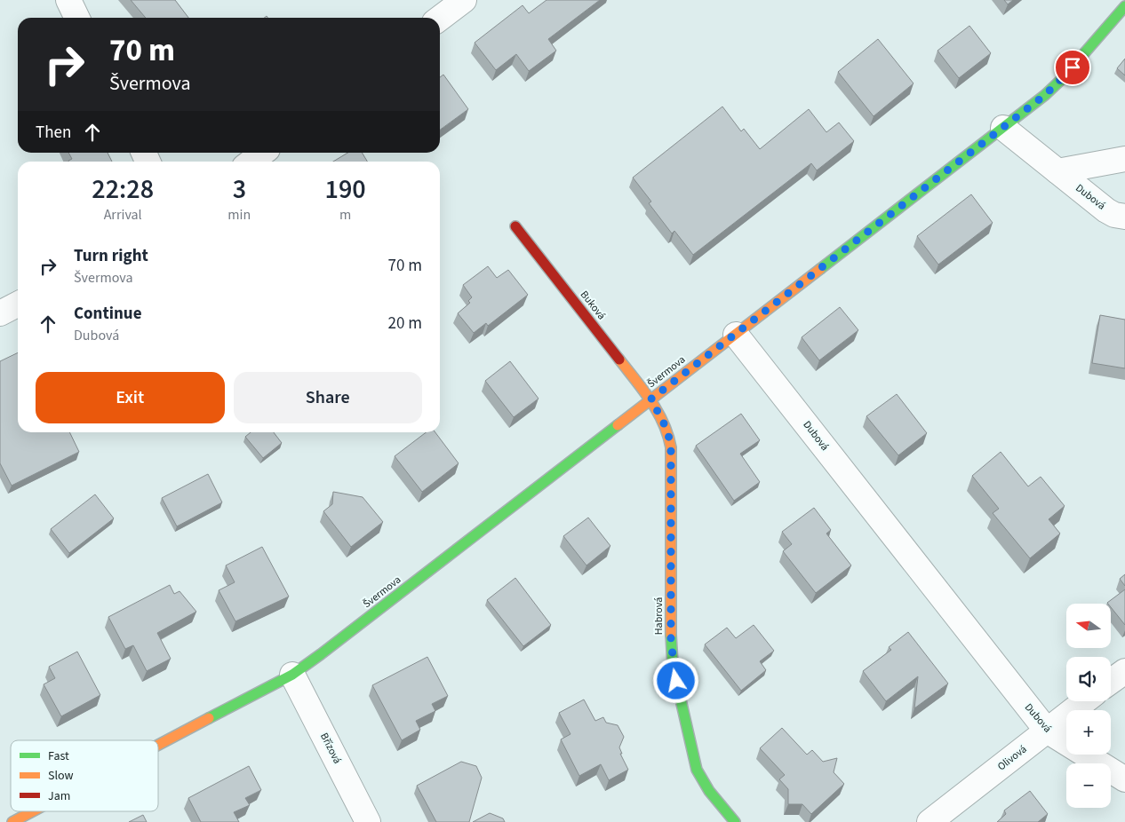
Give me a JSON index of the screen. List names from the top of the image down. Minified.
{"streets":{"street":["Dubová","Buková","Švermova","Habrová","Břízová","Olivová"]},"crossings":[["Dubová","Švermova"],["Dubová","Olivová"],["Buková","Švermova"],["Buková","Habrová"],["Švermova","Habrová"],["Švermova","Břízová"]],"legend":["Fast","Slow","Jam"],"north":"left","page":{"turn":["70 m","Švermova"],"then":"Then","eta":["22:28","Arrival","3","min","190","m"],"list":[{"name":"Turn right","note":"Švermova","value":"70 m"},{"name":"Continue","note":"Dubová","value":"20 m"}],"buttons":["Exit","Share"],"map_buttons":["+","−"]}}
